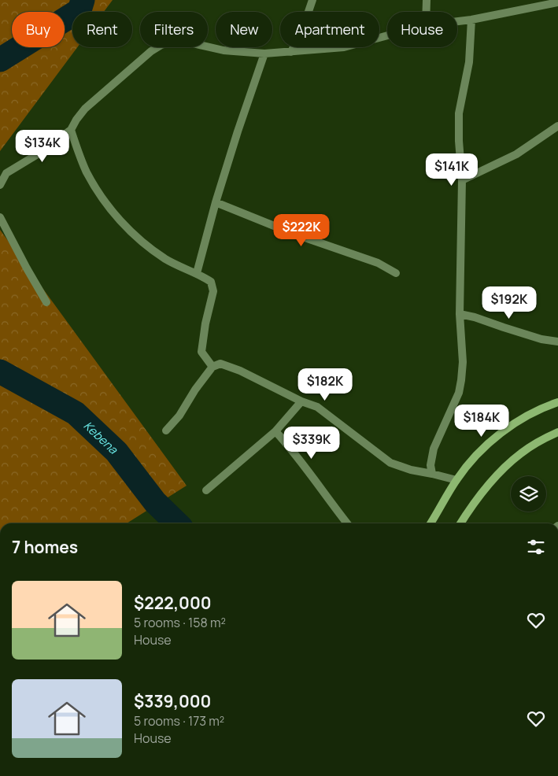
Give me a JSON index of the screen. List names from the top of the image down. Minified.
{"water":["Kebena"],"page":{"chip":["Buy","Rent","Filters","New","Apartment","House"],"price":["$134K","$141K","$222K","$192K","$182K","$184K","$339K"],"heading":"7 homes","list":[{"name":"$222,000","note":"5 rooms · 158 m² · House"},{"name":"$339,000","note":"5 rooms · 173 m² · House"}]}}
